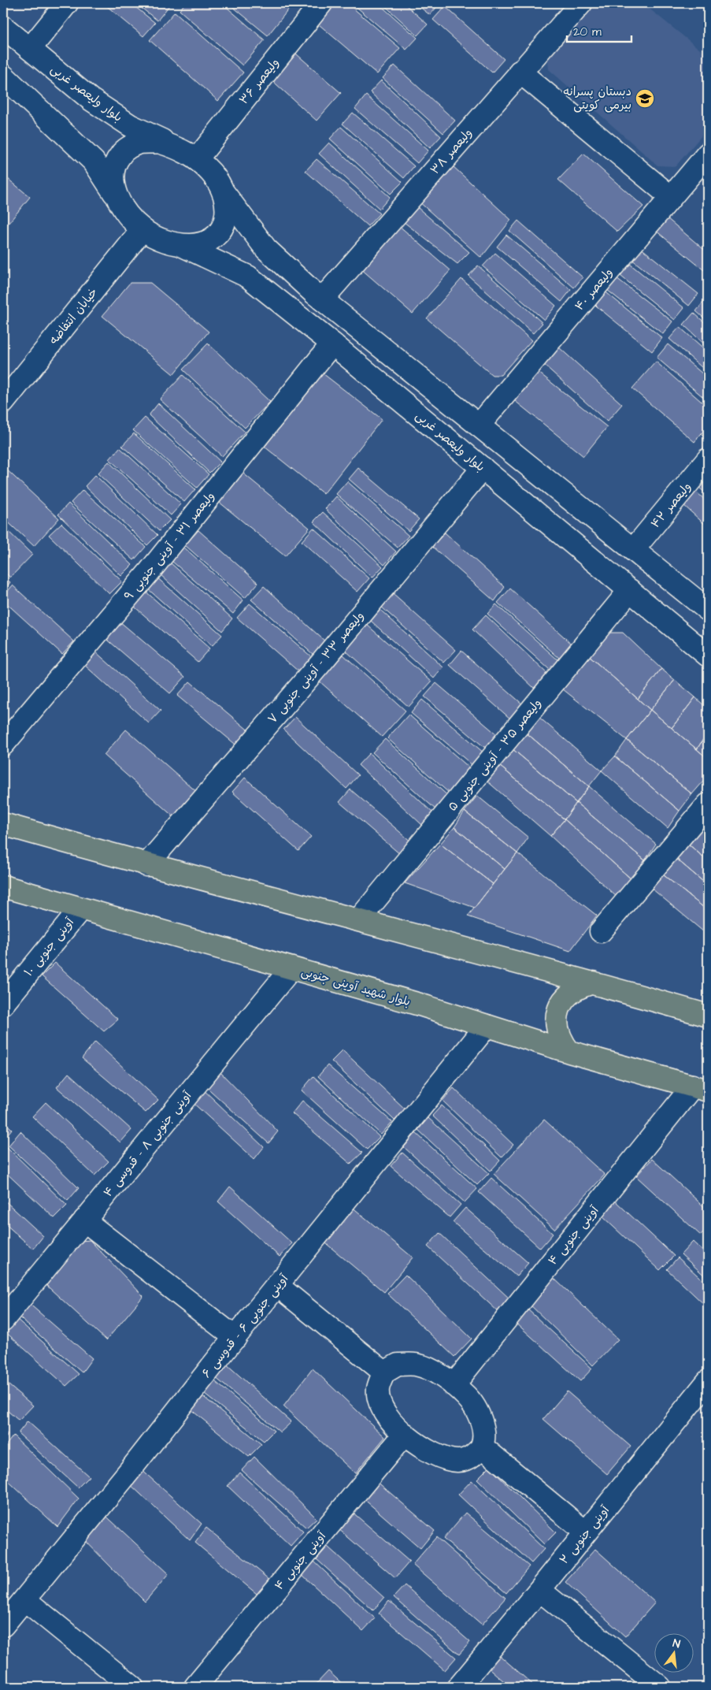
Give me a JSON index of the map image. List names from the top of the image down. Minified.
{"streets":{"main road":["بلوار شهید آوینی جنوبی"],"street":["ولیعصر ۳۶","بلوار ولیعصر غربی","ولیعصر ۳۸","ولیعصر ۴۰","خیابان انتفاضه","ولیعصر ۴۲","ولیعصر ۳۱ - آوینی جنوبی ۹","ولیعصر ۳۳ - آوینی جنوبی ۷","ولیعصر ۳۵ - آوینی جنوبی ۵","آوینی جنوبی ۱۰","آوینی جنوبی ۸ - قدوسی ۴","آوینی جنوبی ۴","آوینی جنوبی ۶ - قدوسی ۶","آوینی جنوبی ۲"]},"crossings":[["ولیعصر ۳۶","بلوار ولیعصر غربی"],["ولیعصر ۳۶","خیابان انتفاضه"],["بلوار ولیعصر غربی","خیابان انتفاضه"],["بلوار ولیعصر غربی","ولیعصر ۳۱ - آوینی جنوبی ۹"],["بلوار ولیعصر غربی","ولیعصر ۳۳ - آوینی جنوبی ۷"],["بلوار ولیعصر غربی","ولیعصر ۳۵ - آوینی جنوبی ۵"],["آوینی جنوبی ۱۰","بلوار شهید آوینی جنوبی"],["بلوار شهید آوینی جنوبی","آوینی جنوبی ۸ - قدوسی ۴"],["بلوار شهید آوینی جنوبی","آوینی جنوبی ۴"],["بلوار شهید آوینی جنوبی","آوینی جنوبی ۶ - قدوسی ۶"]],"places":{"school or university":["دبستان پسرانه بیرمی کویتی"]},"scale_bar":"20 m","north":"top"}
